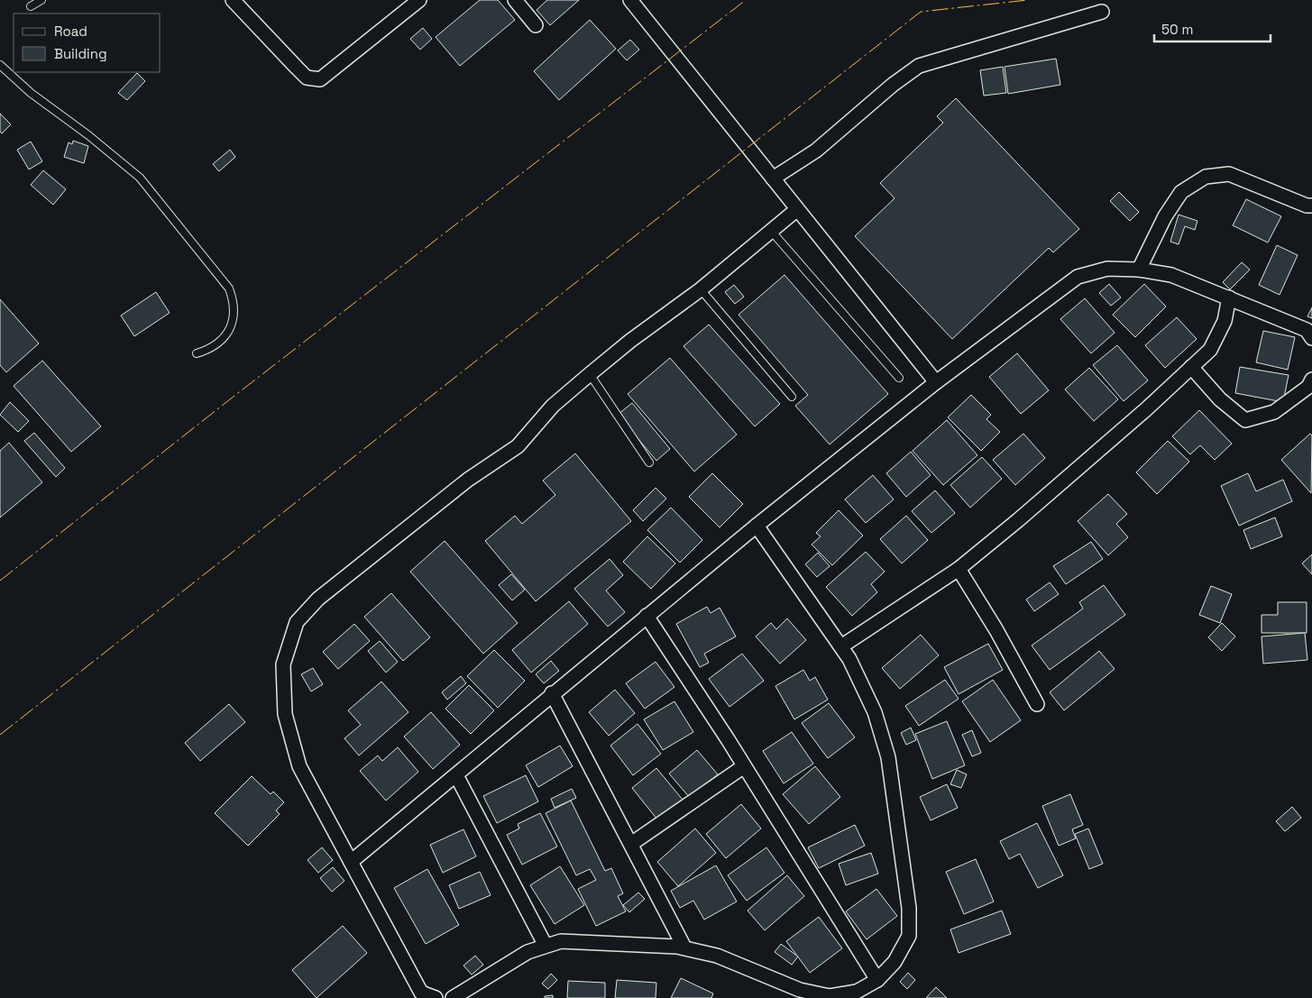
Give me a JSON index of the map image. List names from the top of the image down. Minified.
{"legend":["Road","Building"],"scale_bar":"50 m"}
